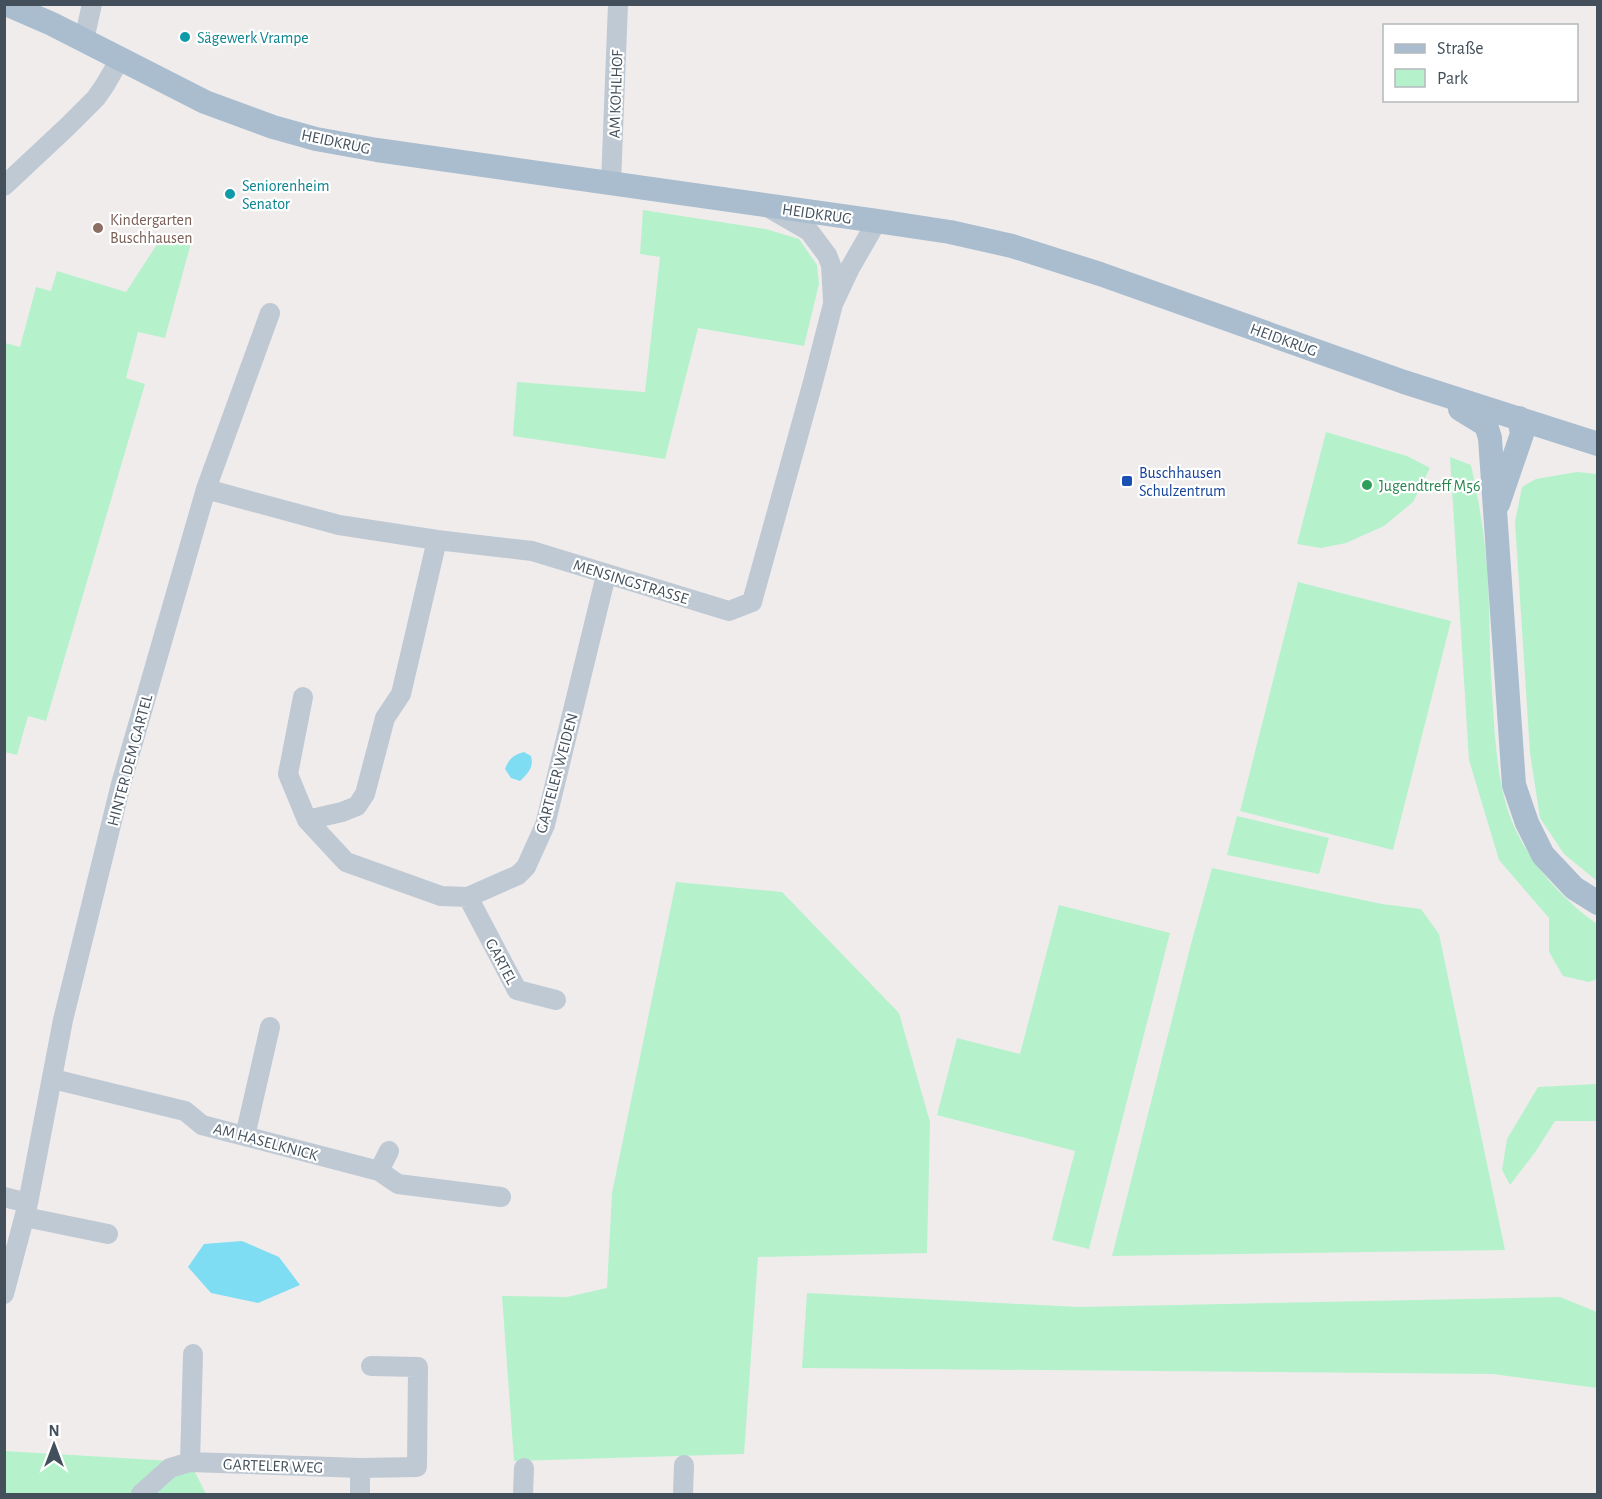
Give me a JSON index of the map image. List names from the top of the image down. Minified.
{"streets":{"main road":["HEIDKRUG"],"street":["AM KOHLHOF","MENSINGSTRASSE","HINTER DEM GARTEL","GARTELER WEIDEN","GARTEL","AM HASELKNICK","GARTELER WEG"]},"crossings":[["AM KOHLHOF","HEIDKRUG"],["HEIDKRUG","MENSINGSTRASSE"],["MENSINGSTRASSE","HINTER DEM GARTEL"],["MENSINGSTRASSE","GARTELER WEIDEN"],["HINTER DEM GARTEL","AM HASELKNICK"],["GARTELER WEIDEN","GARTEL"]],"places":{"other":["Sägewerk Vrampe","Seniorenheim Senator","Kindergarten Buschhausen","Jugendtreff M56"],"transit":["Buschhausen Schulzentrum"]},"legend":["Straße","Park"],"north":"top"}
